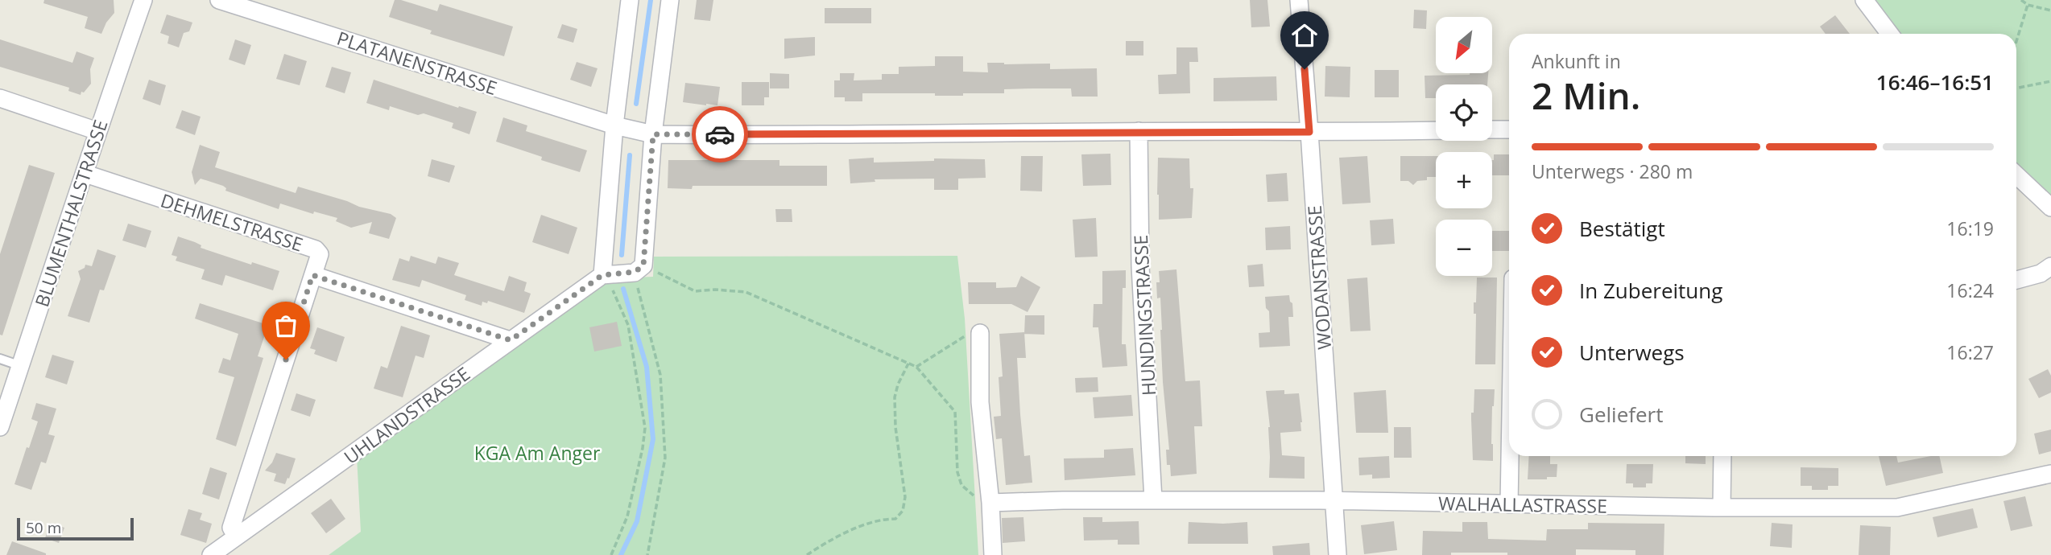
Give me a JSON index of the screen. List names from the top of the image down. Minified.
{"streets":{"street":["PLATANENSTRASSE","BLUMENTHALSTRASSE","DEHMELSTRASSE","WODANSTRASSE","HUNDINGSTRASSE","UHLANDSTRASSE","WALHALLASTRASSE"]},"crossings":[["BLUMENTHALSTRASSE","DEHMELSTRASSE"],["DEHMELSTRASSE","UHLANDSTRASSE"],["WODANSTRASSE","WALHALLASTRASSE"],["HUNDINGSTRASSE","WALHALLASTRASSE"]],"parks":["KGA Am Anger"],"scale_bar":"50 m","north":"bottom left","page":{"map_buttons":["+","−"],"heading":["2 Min.","Ankunft in","16:46–16:51"],"bar":"Unterwegs · 280 m","list":[["Bestätigt","16:19"],["In Zubereitung","16:24"],["Unterwegs","16:27"],"Geliefert"],"scale":"50 m"}}
